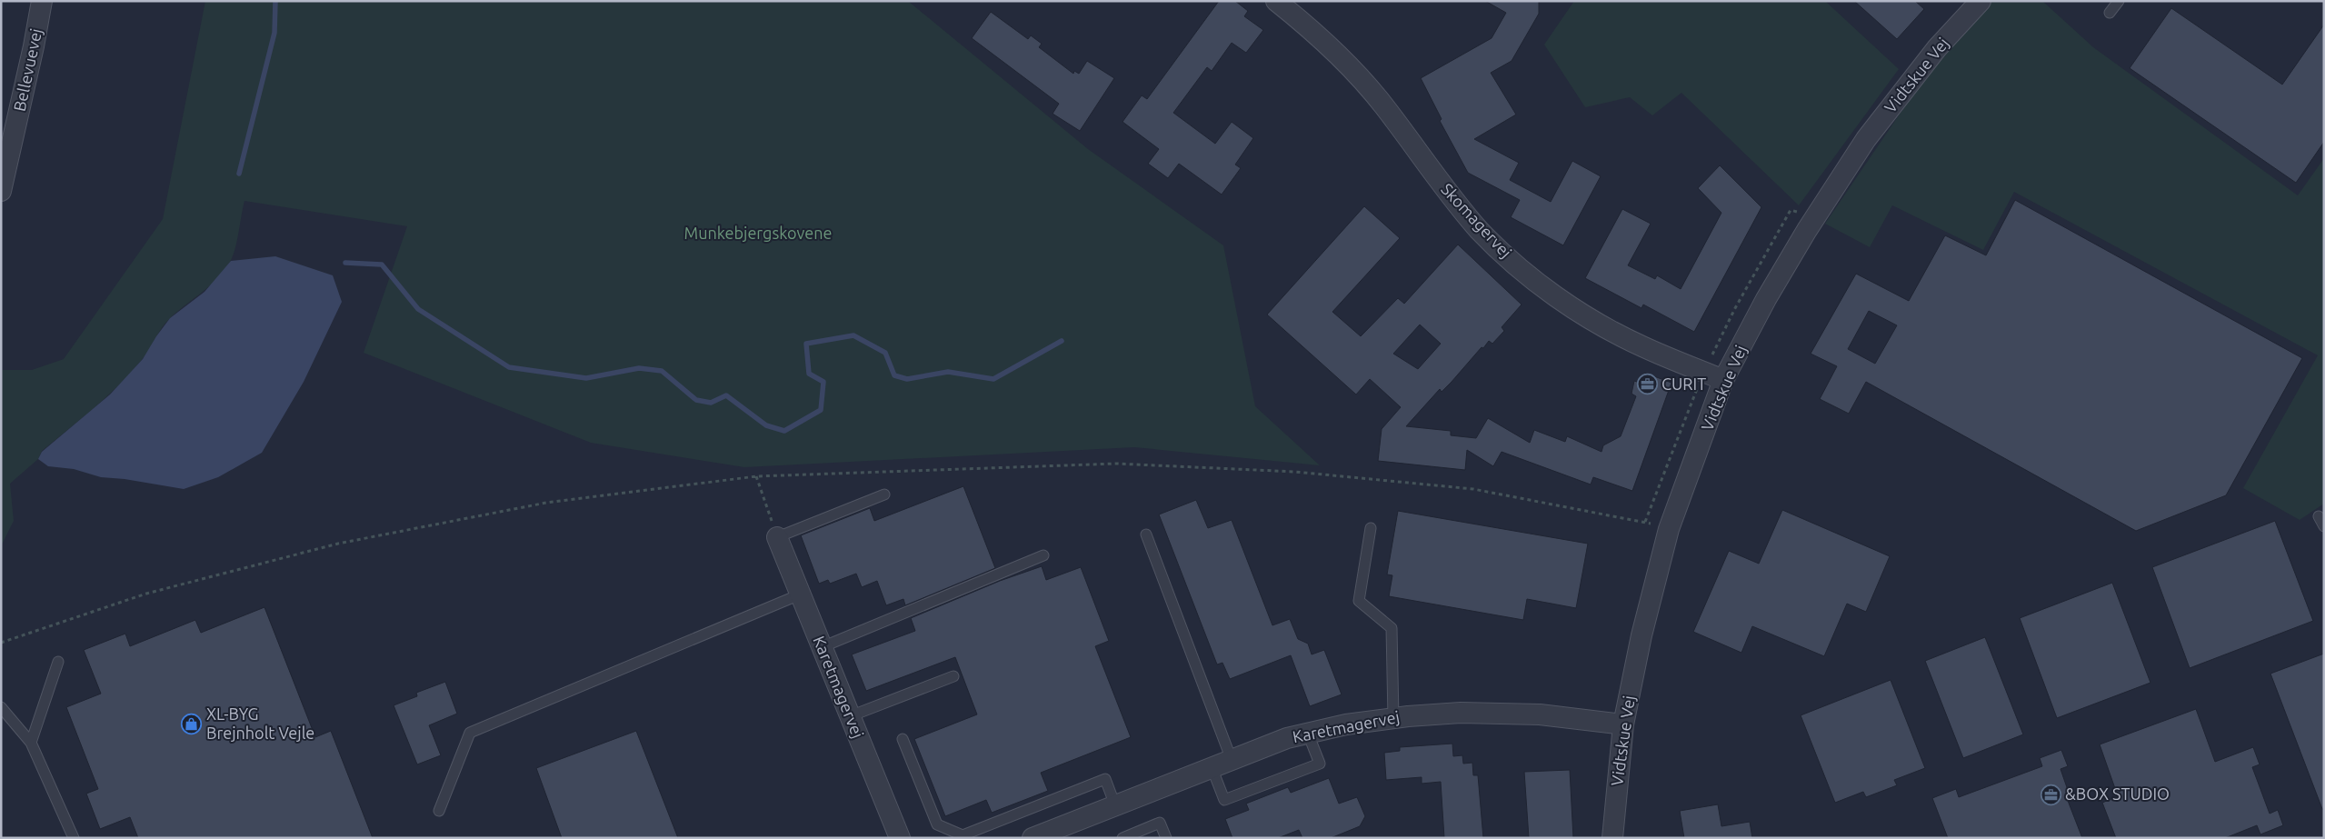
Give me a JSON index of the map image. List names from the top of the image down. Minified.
{"streets":{"street":["Bellevuevej","Vidtskue Vej","Skomagervej","Karetmagervej"]},"crossings":[["Vidtskue Vej","Skomagervej"],["Vidtskue Vej","Karetmagervej"]],"parks":["Munkebjergskovene"],"places":{"office":["CURIT","&BOX STUDIO"],"shop":["XL-BYG Brejnholt Vejle"]}}
